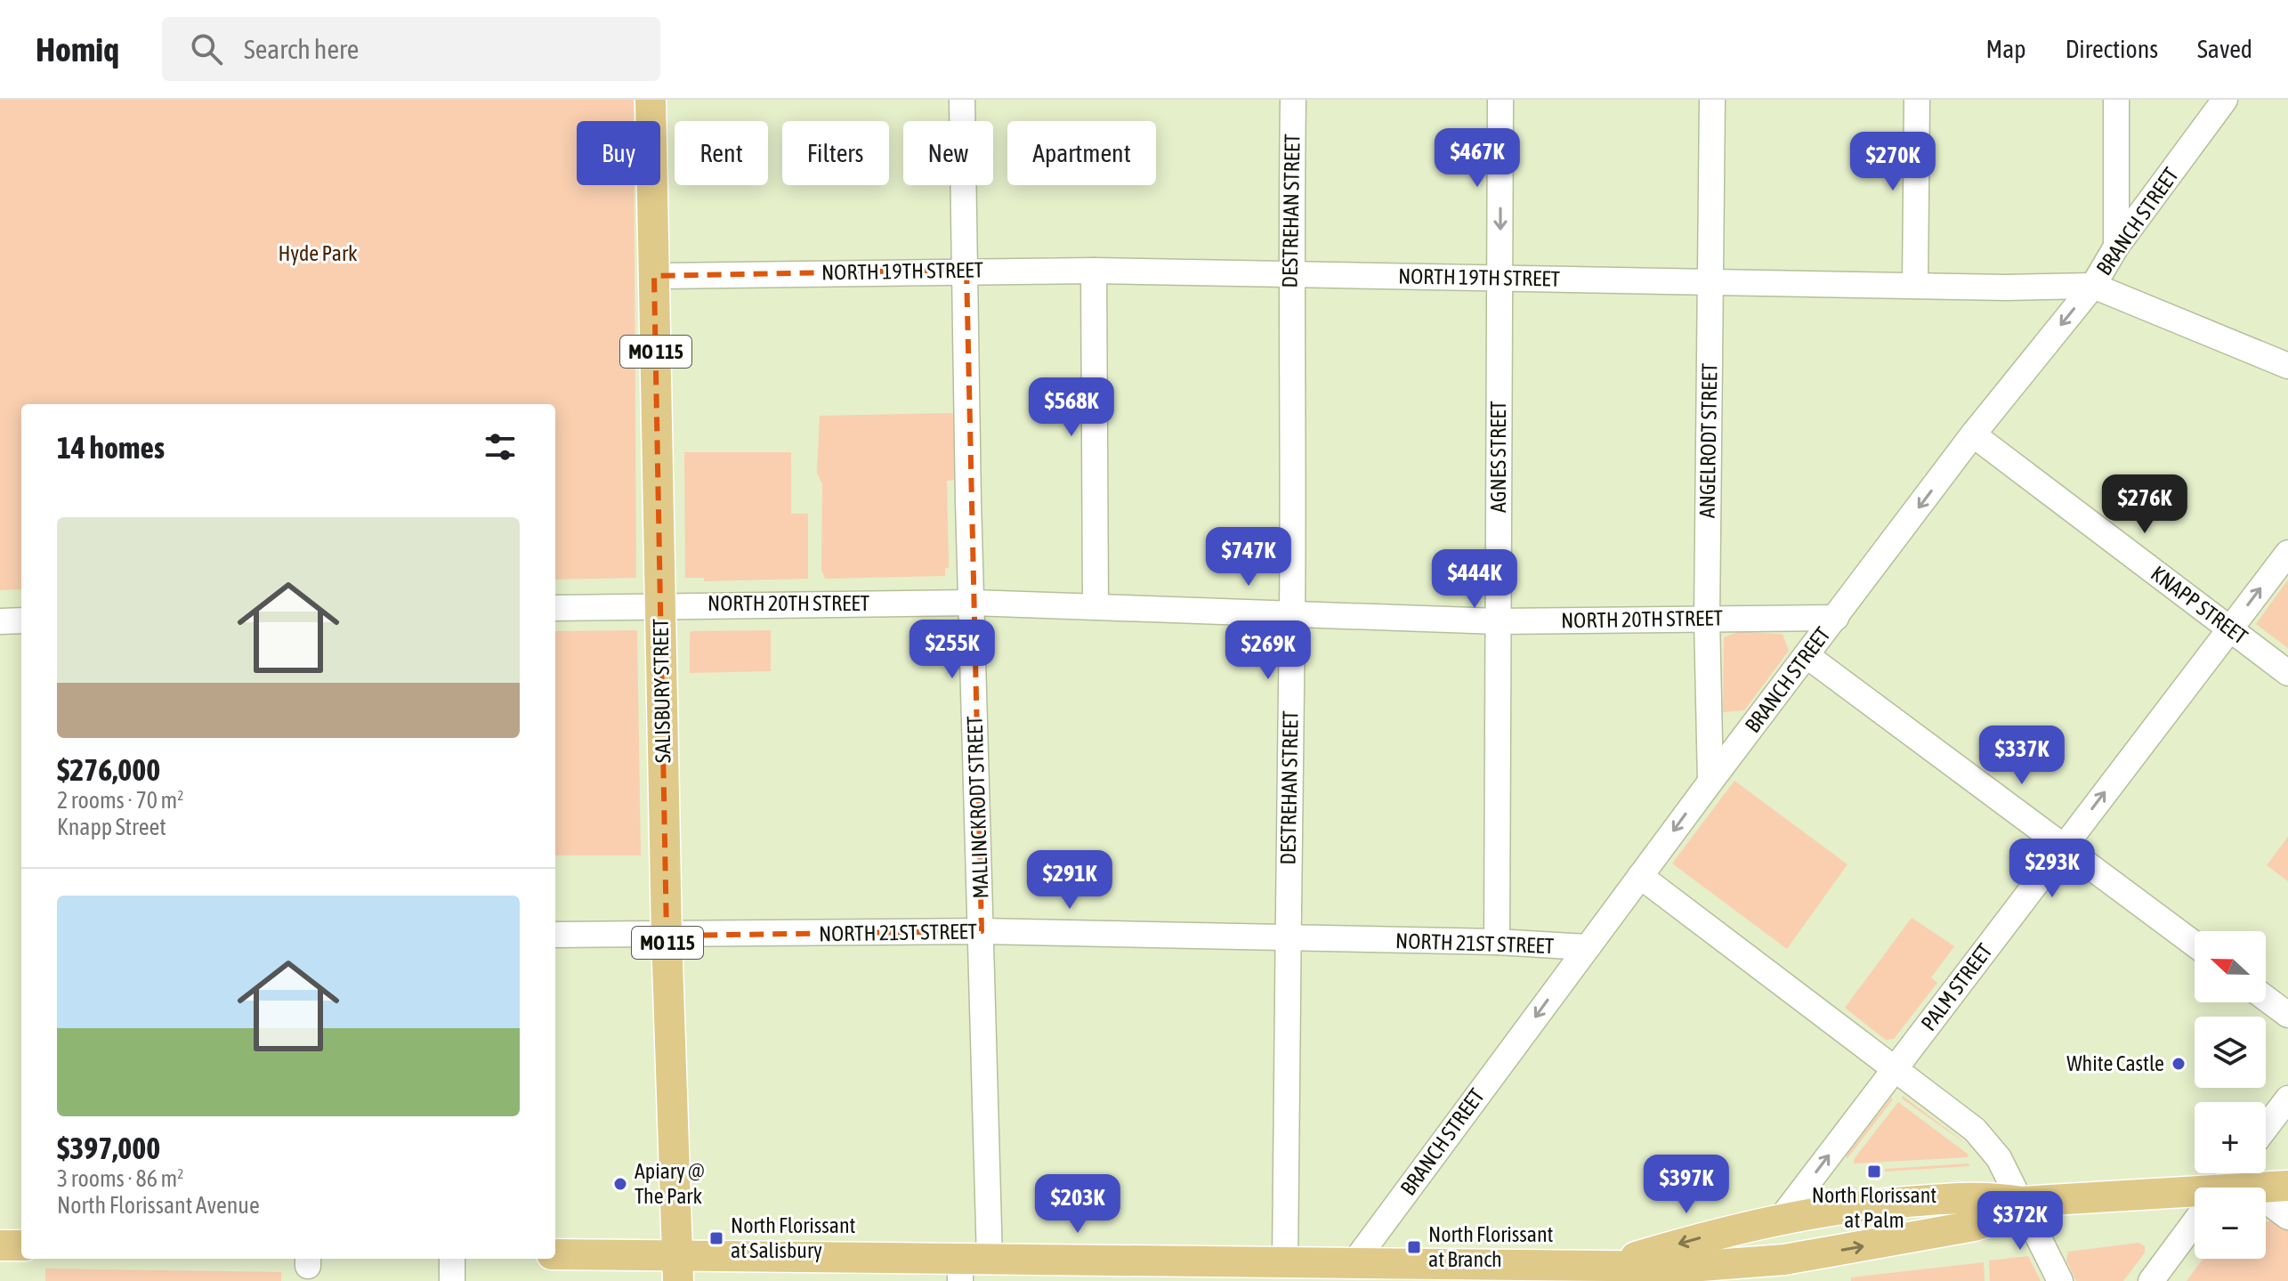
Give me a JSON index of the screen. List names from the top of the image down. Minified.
{"streets":{"main road":["MO 115","SALISBURY STREET"],"street":["DESTREHAN STREET","BRANCH STREET","NORTH 19TH STREET","ANGELRODT STREET","AGNES STREET","NORTH 20TH STREET","KNAPP STREET","MALLINCKRODT STREET","NORTH 21ST STREET","PALM STREET"]},"crossings":[["DESTREHAN STREET","NORTH 19TH STREET"],["DESTREHAN STREET","NORTH 20TH STREET"],["DESTREHAN STREET","NORTH 21ST STREET"],["BRANCH STREET","NORTH 19TH STREET"],["BRANCH STREET","ANGELRODT STREET"],["BRANCH STREET","NORTH 20TH STREET"],["BRANCH STREET","KNAPP STREET"],["BRANCH STREET","NORTH 21ST STREET"],["NORTH 19TH STREET","ANGELRODT STREET"],["NORTH 19TH STREET","AGNES STREET"],["NORTH 19TH STREET","SALISBURY STREET"],["NORTH 19TH STREET","MALLINCKRODT STREET"],["ANGELRODT STREET","NORTH 20TH STREET"],["AGNES STREET","NORTH 20TH STREET"],["AGNES STREET","NORTH 21ST STREET"],["NORTH 20TH STREET","SALISBURY STREET"],["NORTH 20TH STREET","MALLINCKRODT STREET"],["KNAPP STREET","PALM STREET"],["SALISBURY STREET","NORTH 21ST STREET"],["MALLINCKRODT STREET","NORTH 21ST STREET"]],"one_way":["BRANCH STREET","PALM STREET"],"parks":["Hyde Park"],"places":{"other":["White Castle","Apiary @ The Park"],"transit":["North Florissant at Palm","North Florissant at Salisbury","North Florissant at Branch"]},"north":"left","page":{"header":"Homiq","search":"Search here","nav":["Map","Directions","Saved"],"chip":["Buy","Rent","Filters","New","Apartment"],"price":["$467K","$270K","$568K","$276K","$747K","$444K","$255K","$269K","$337K","$293K","$291K","$397K","$203K","$372K"],"heading":"14 homes","list":[{"name":"$276,000","note":"2 rooms · 70 m² · Knapp Street"},{"name":"$397,000","note":"3 rooms · 86 m² · North Florissant Avenue"}],"map_buttons":["+","−"]}}
